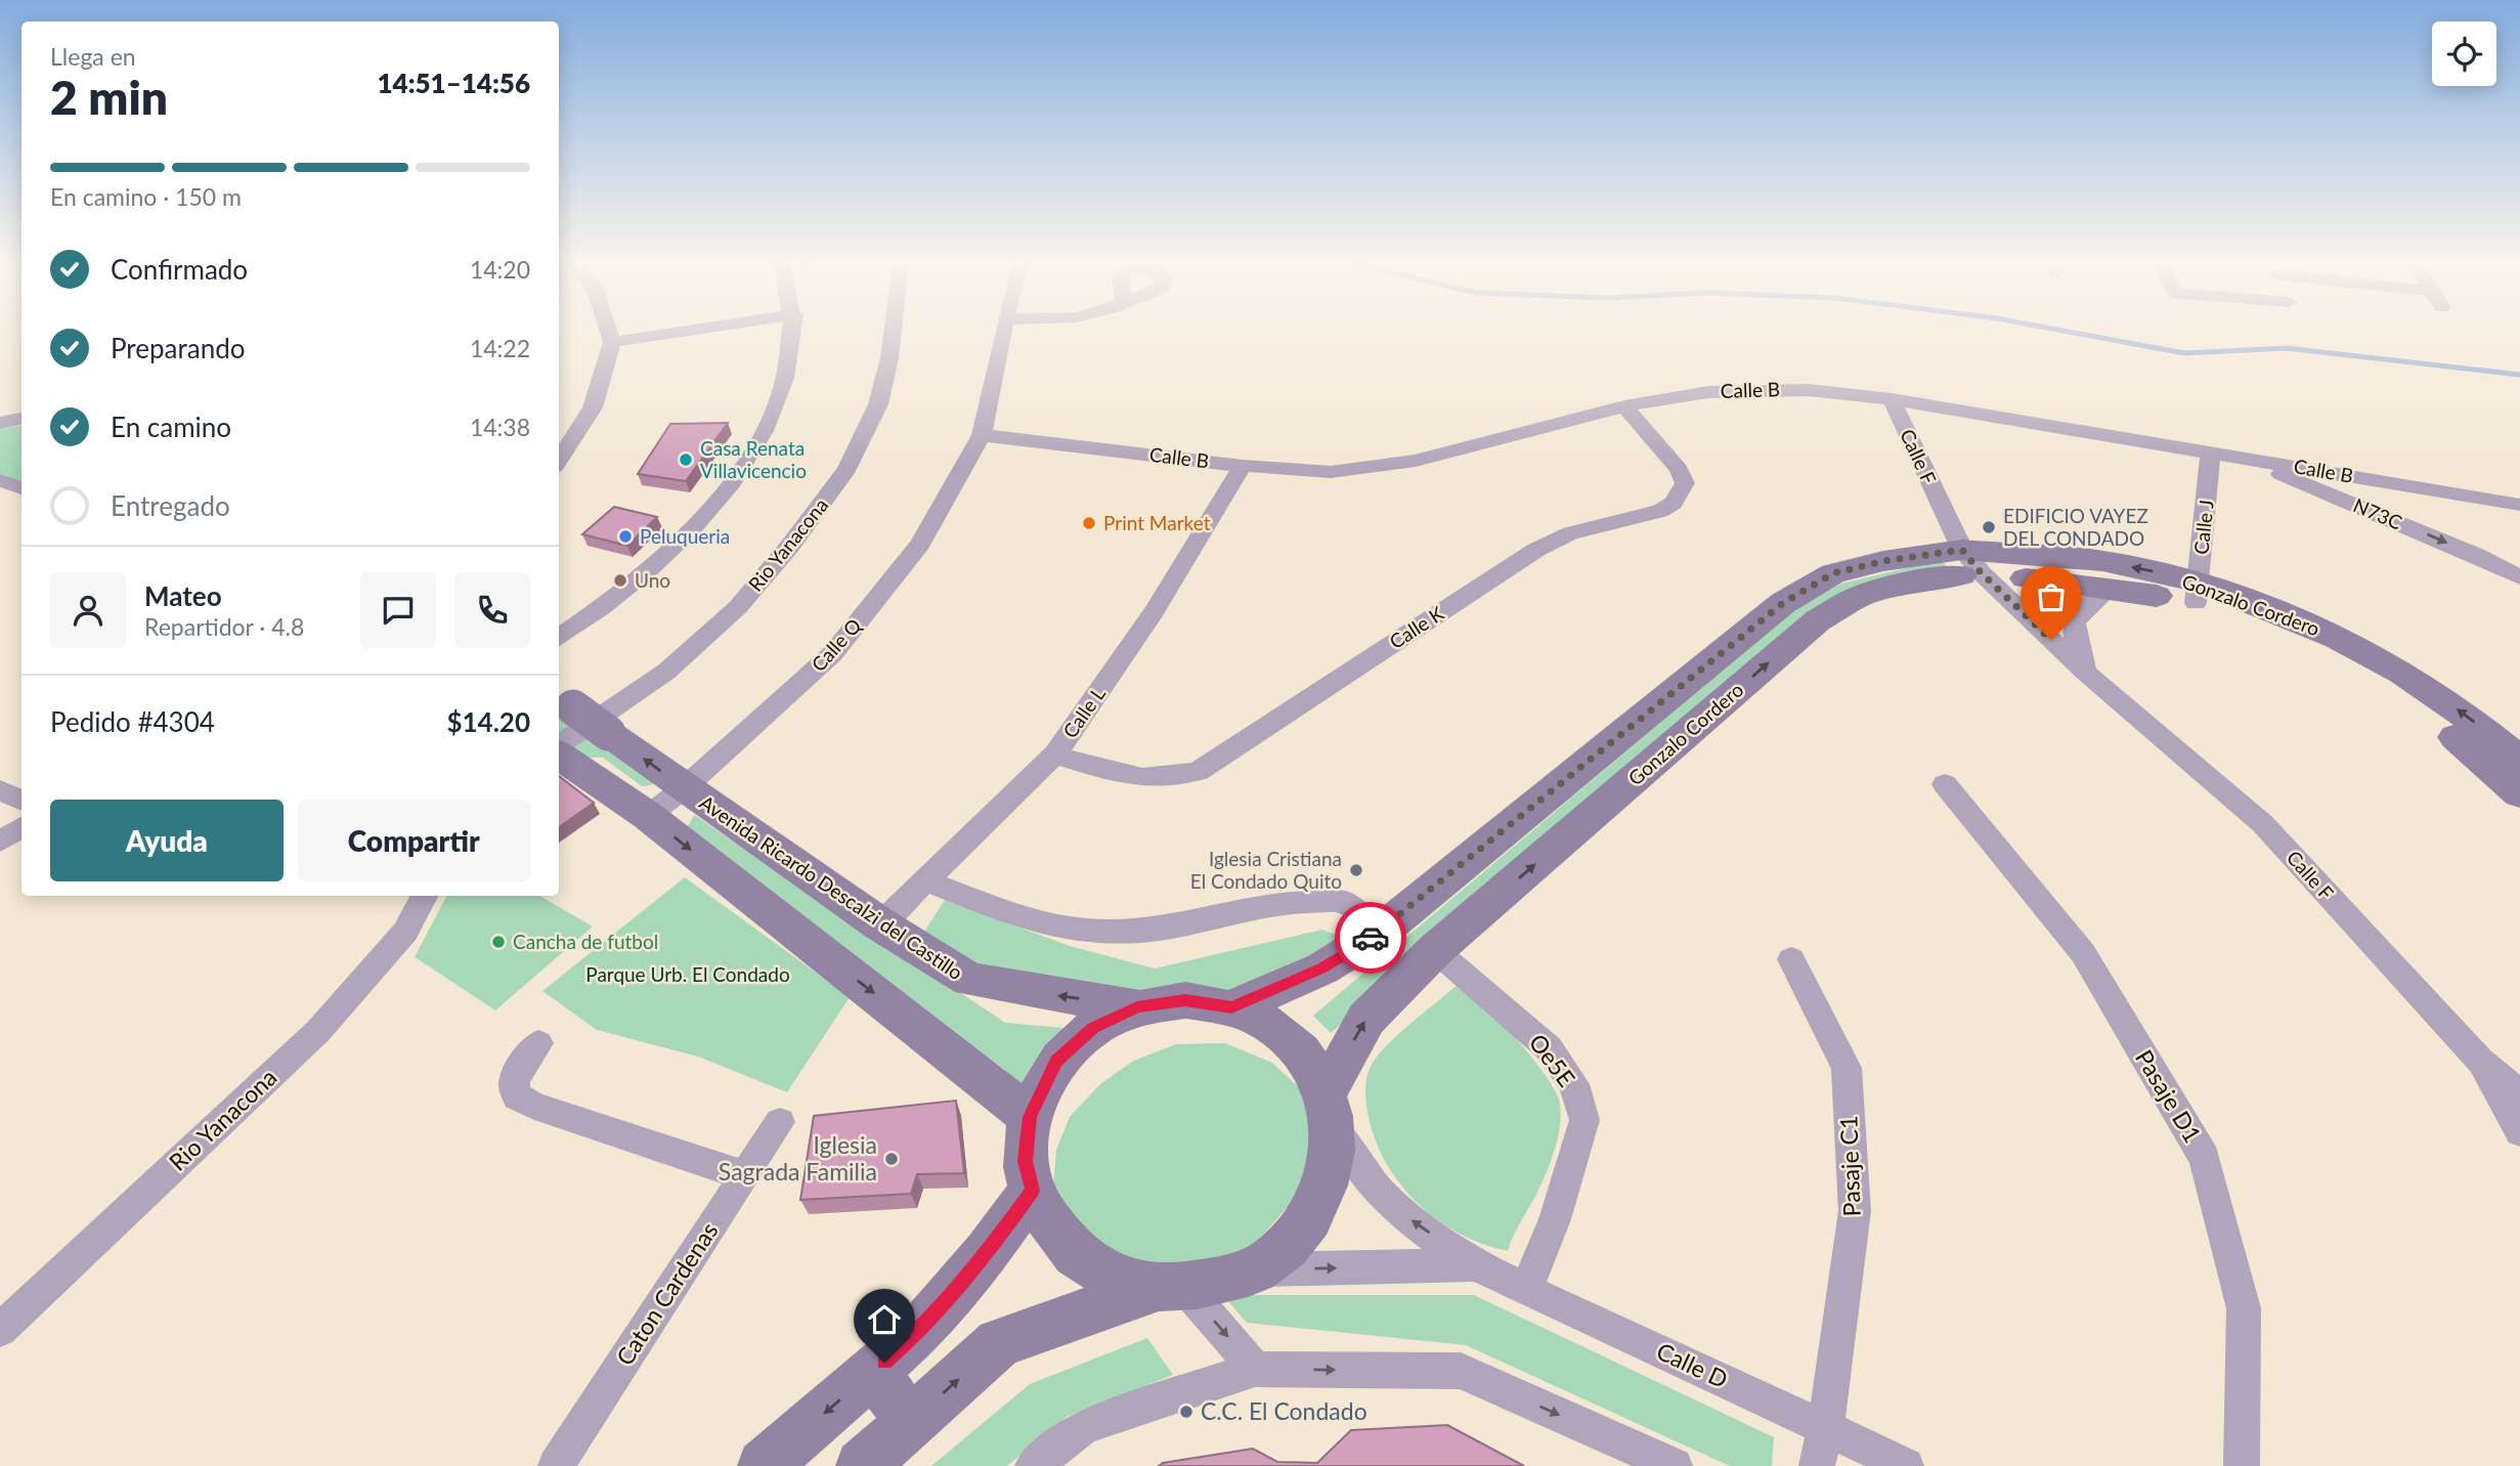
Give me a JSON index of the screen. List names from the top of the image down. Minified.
{"streets":{"street":["Calle B","Calle F","N73C","Calle J","Rio Yanacona","Gonzalo Cordero","Calle K","Calle Q","Calle L","Avenida Ricardo Descalzi del Castillo","Oe5E","Pasaje D1","Pasaje C1","Caton Cardenas","Calle D"]},"crossings":[["Calle B","Calle F"],["Calle B","N73C"],["Calle B","Calle J"],["Calle B","Calle K"],["Calle B","Calle Q"],["Calle B","Calle L"],["Calle F","Gonzalo Cordero"],["Calle J","Gonzalo Cordero"],["Gonzalo Cordero","Oe5E"],["Gonzalo Cordero","Calle D"],["Calle K","Calle L"],["Calle Q","Avenida Ricardo Descalzi del Castillo"],["Calle L","Avenida Ricardo Descalzi del Castillo"],["Oe5E","Calle D"],["Pasaje C1","Calle D"]],"one_way":["N73C"],"parks":["Parque Urb. El Condado"],"places":["Casa Renata Villavicencio","Print Market","EDIFICIO VAYEZ DEL CONDADO","Peluqueria","Uno","Iglesia Cristiana El Condado Quito","Cancha de futbol","Iglesia Sagrada Familia","C.C. El Condado"],"page":{"heading":["2 min","Llega en","14:51–14:56"],"panel":["Mateo","Repartidor · 4.8","Pedido #4304","$14.20"],"bar":"En camino · 150 m","list":[["Confirmado","14:20"],["Preparando","14:22"],["En camino","14:38"],"Entregado"],"buttons":["Ayuda","Compartir"]}}
